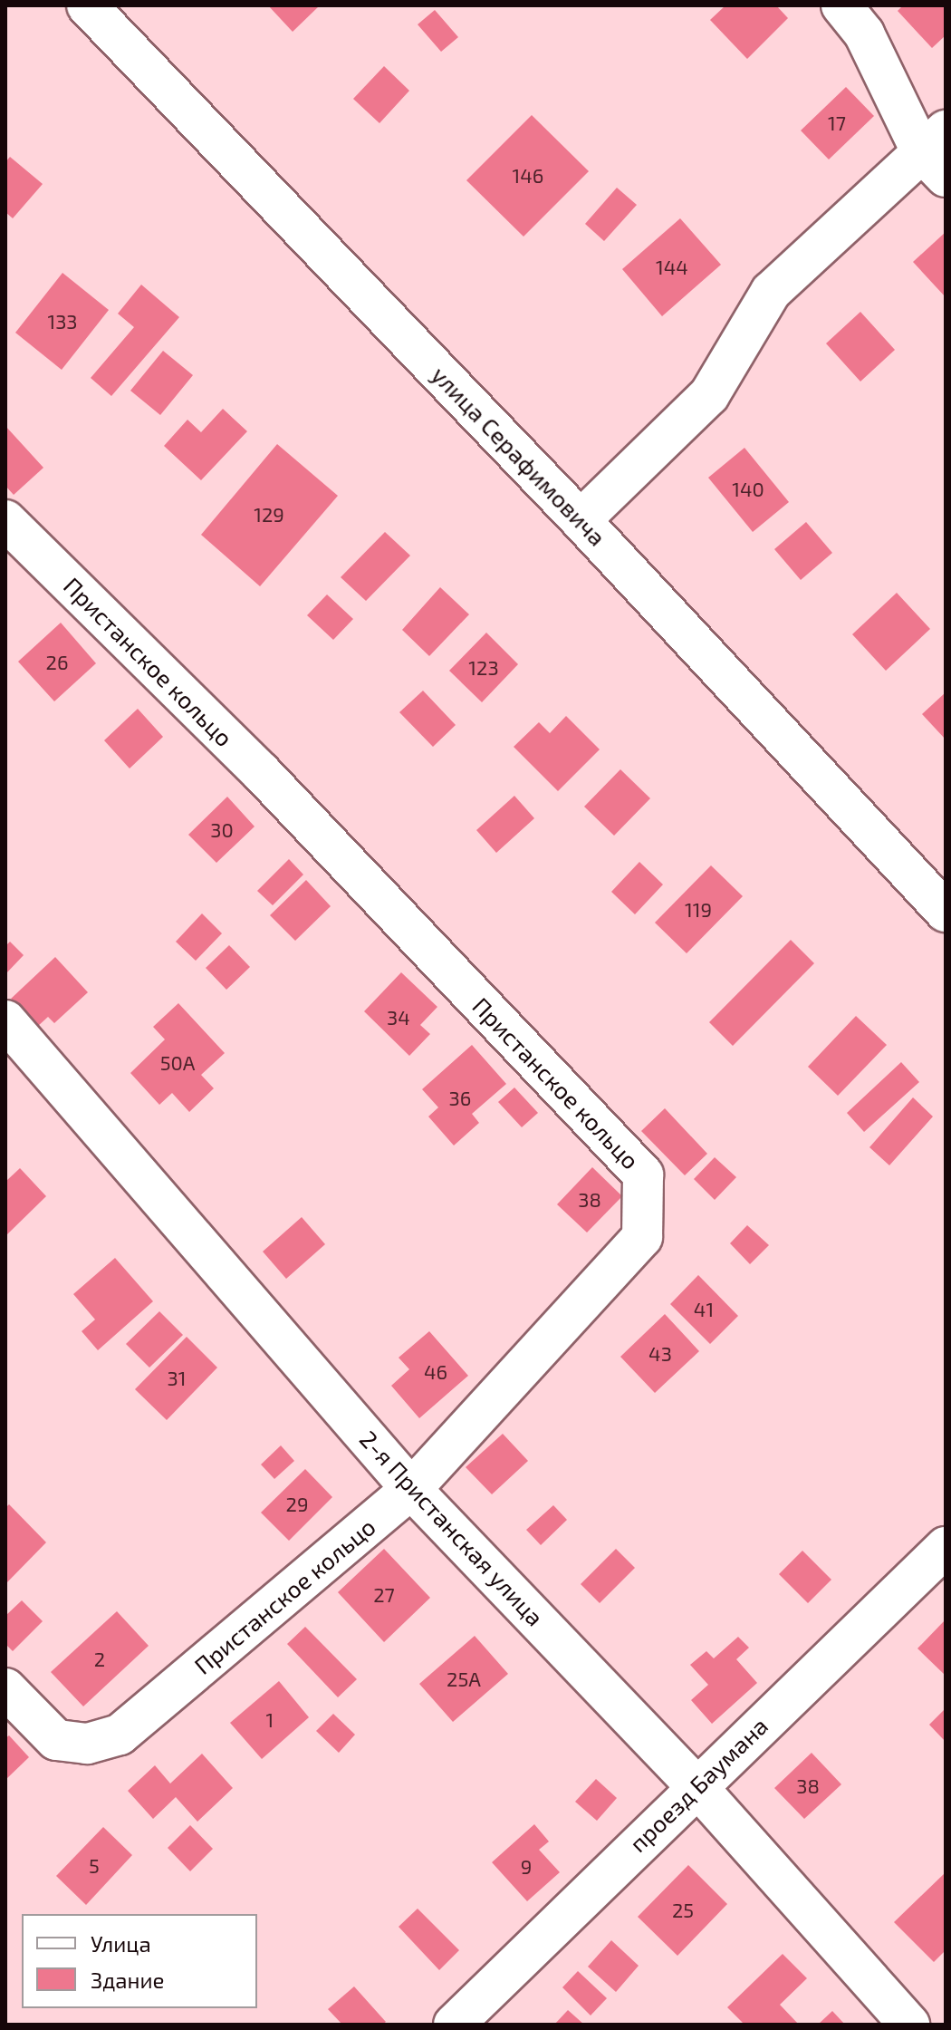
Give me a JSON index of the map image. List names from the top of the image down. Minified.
{"streets":{"street":["улица Серафимовича","Пристанское кольцо","2-я Пристанская улица","проезд Баумана"]},"crossings":[["Пристанское кольцо","2-я Пристанская улица"],["2-я Пристанская улица","проезд Баумана"]],"house_numbers":["17","146","144","133","140","129","26","123","30","119","34","50А","36","38","41","43","46","31","29","27","2","25А","1","38","5","9","25"],"legend":["Улица","Здание"]}
